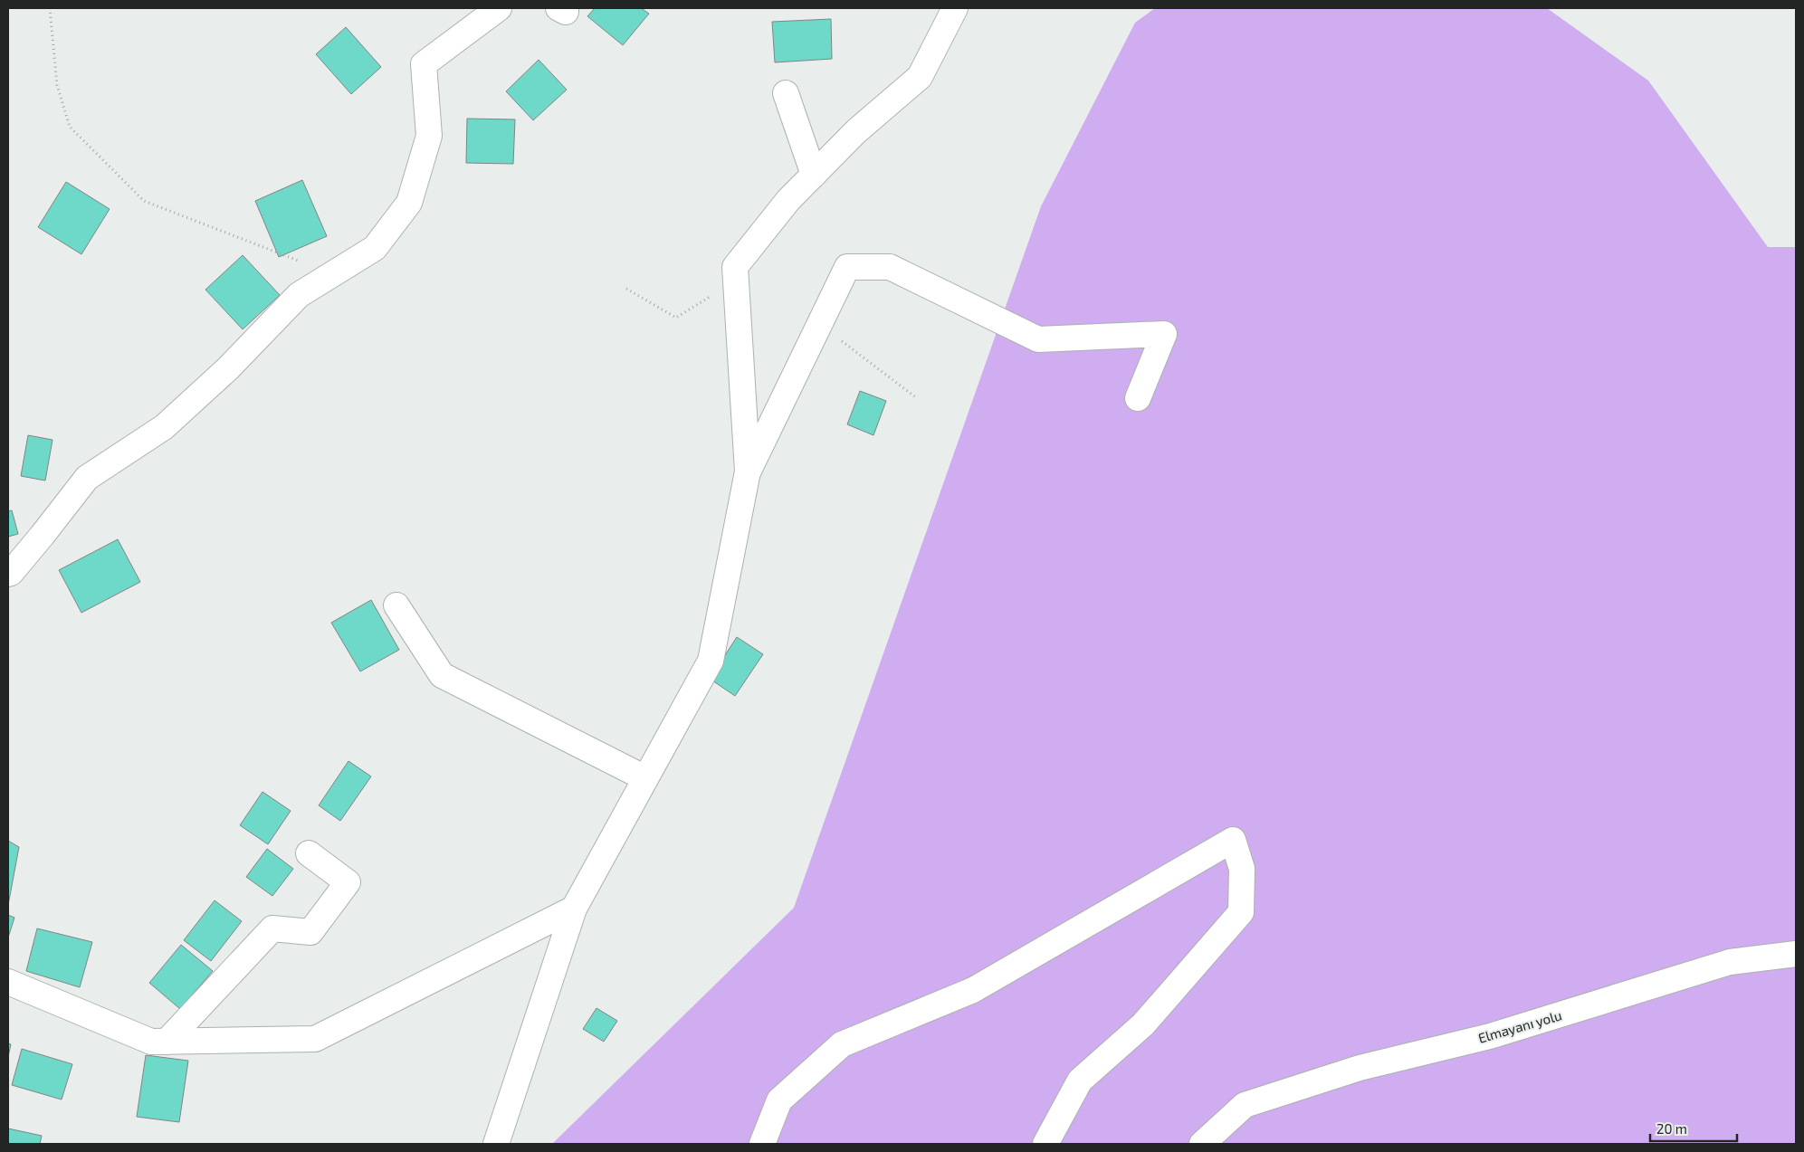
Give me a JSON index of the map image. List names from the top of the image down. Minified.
{"streets":{"street":["Elmayanı yolu"]},"scale_bar":"20 m"}
